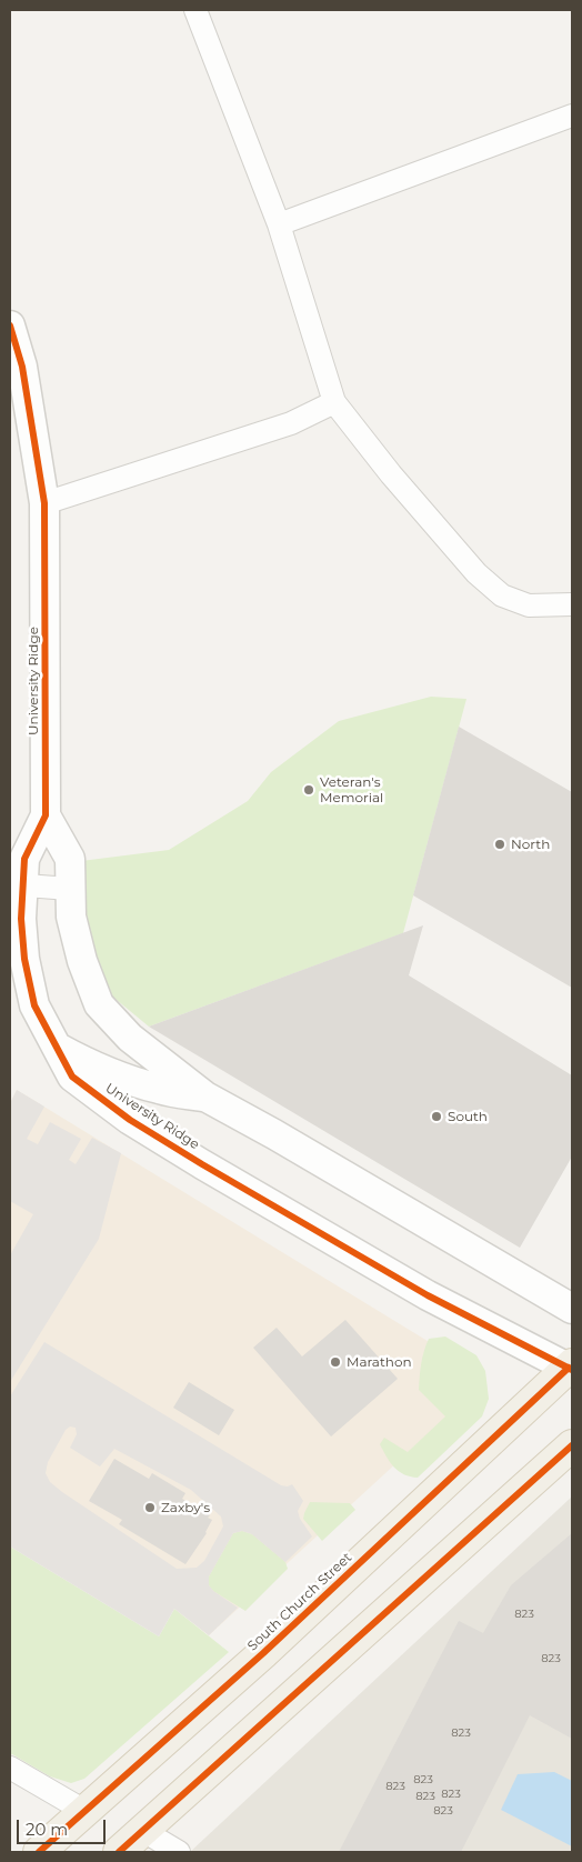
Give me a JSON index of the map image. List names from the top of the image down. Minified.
{"streets":{"main road":["South Church Street"],"street":["University Ridge"]},"crossings":[["University Ridge","South Church Street"]],"places":["Veteran's Memorial","North","South","Marathon","Zaxby's"],"house_numbers":["823","823","823","823","823","823","823","823"],"scale_bar":"20 m"}
